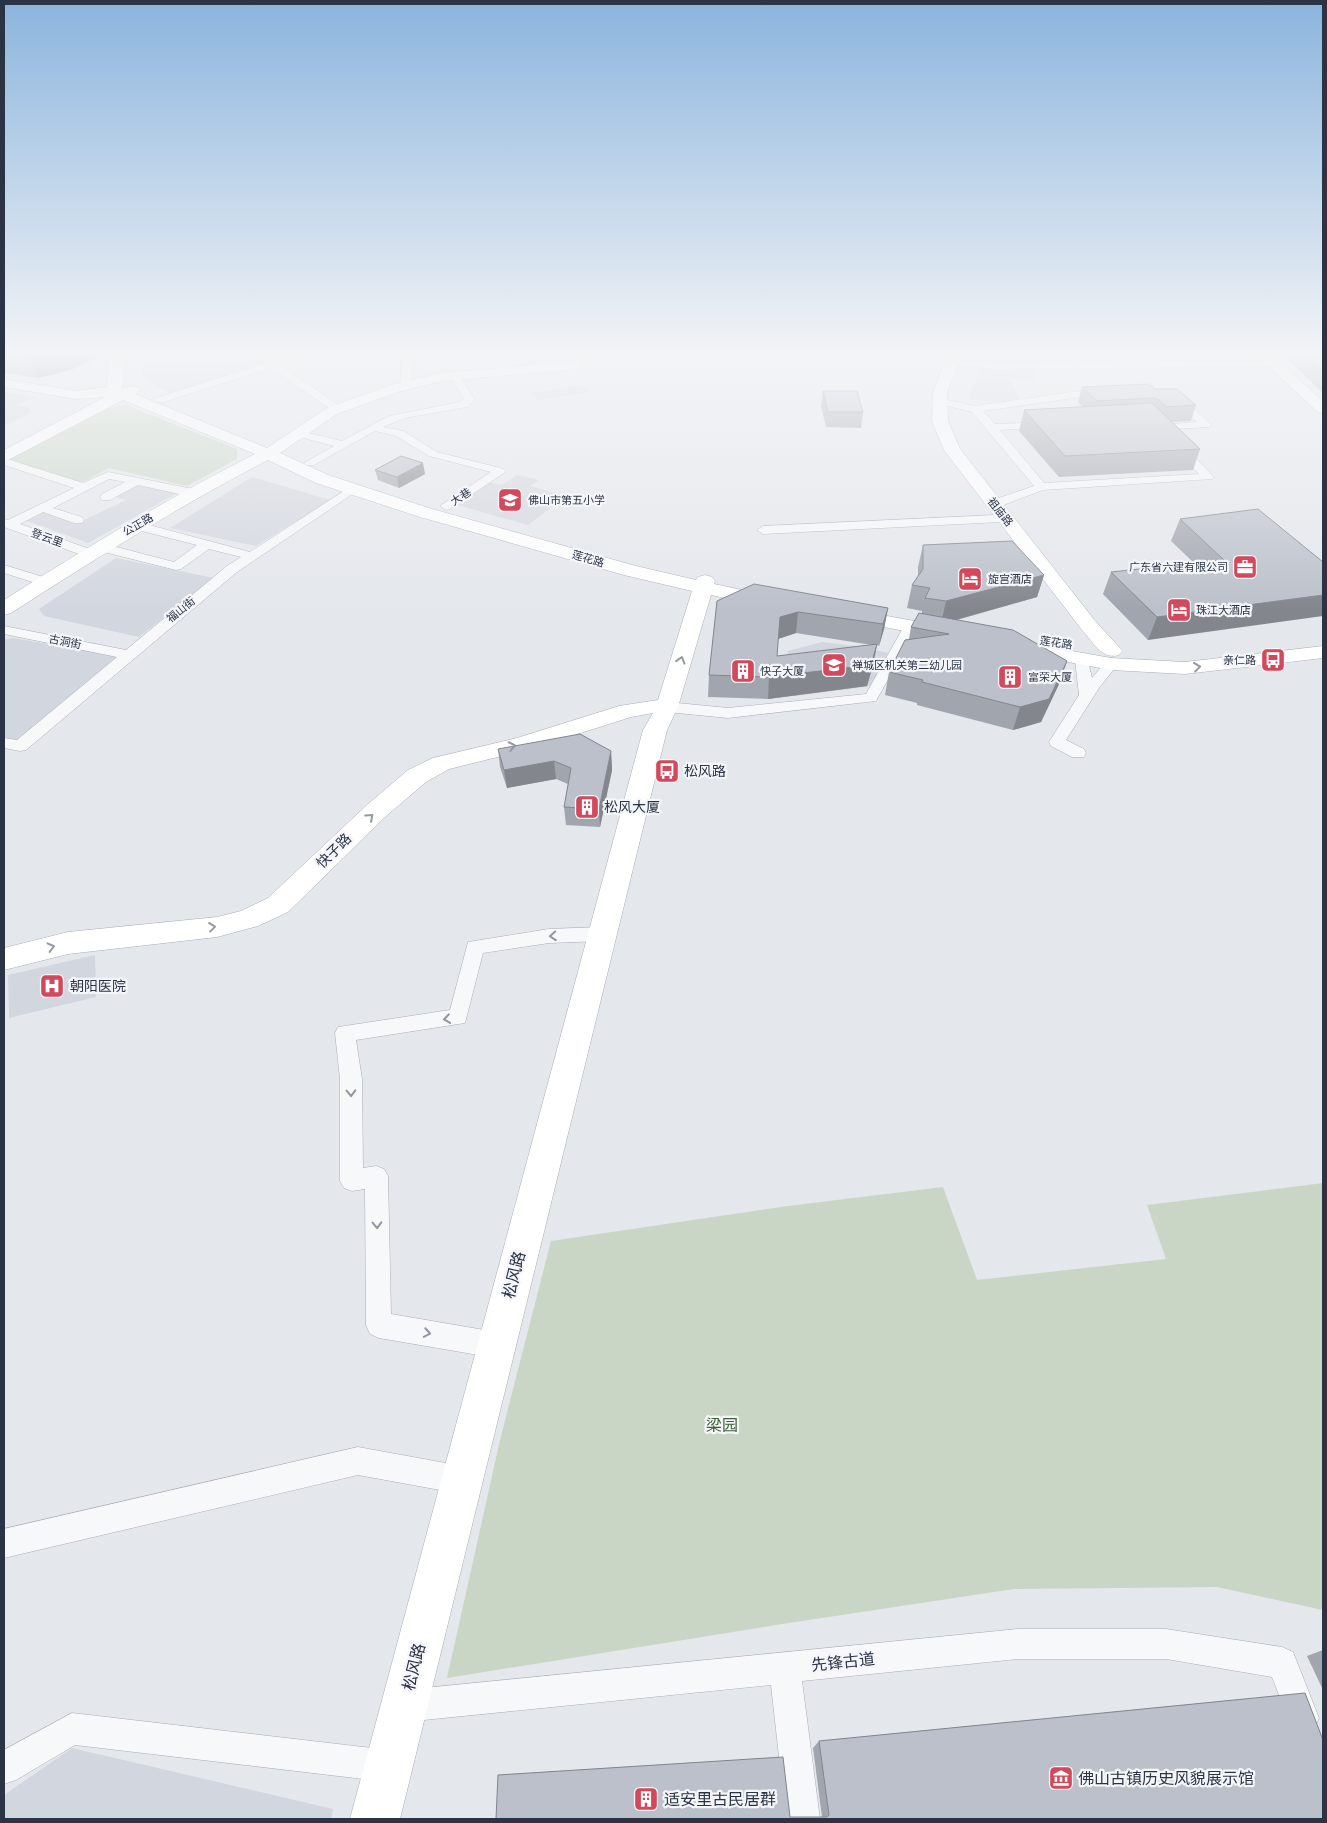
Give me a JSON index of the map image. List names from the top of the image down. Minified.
{"streets":{"main road":["祖庙路","公正路","莲花路","快子路","松风路"],"street":["大巷","登云里","福山街","古洞街","先锋古道"]},"crossings":[["大巷","莲花路"],["祖庙路","莲花路"],["公正路","登云里"],["公正路","莲花路"],["莲花路","福山街"],["莲花路","松风路"],["福山街","古洞街"],["快子路","松风路"],["松风路","先锋古道"]],"one_way":["快子路"],"parks":["梁园"],"places":{"school or university":["佛山市第五小学","禅城区机关第二幼儿园"],"office":["广东省六建有限公司"],"hotel":["旋宫酒店","珠江大酒店"],"bus stop":["亲仁路","松风路"],"building":["快子大厦","富荣大厦","松风大厦","适安里古民居群"],"hospital":["朝阳医院"],"museum":["佛山古镇历史风貌展示馆"]}}
